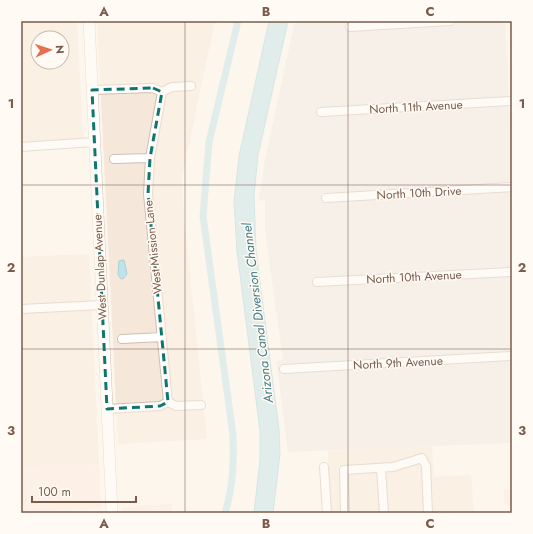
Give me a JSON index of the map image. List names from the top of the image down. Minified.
{"streets":{"main road":["West Dunlap Avenue"],"street":["North 11th Avenue","North 10th Drive","West Mission Lane","North 10th Avenue","North 9th Avenue"]},"water":["Arizona Canal Diversion Channel"],"scale_bar":"100 m","north":"right","grid":{"columns":["A","B","C"],"rows":["1","2","3"]}}
